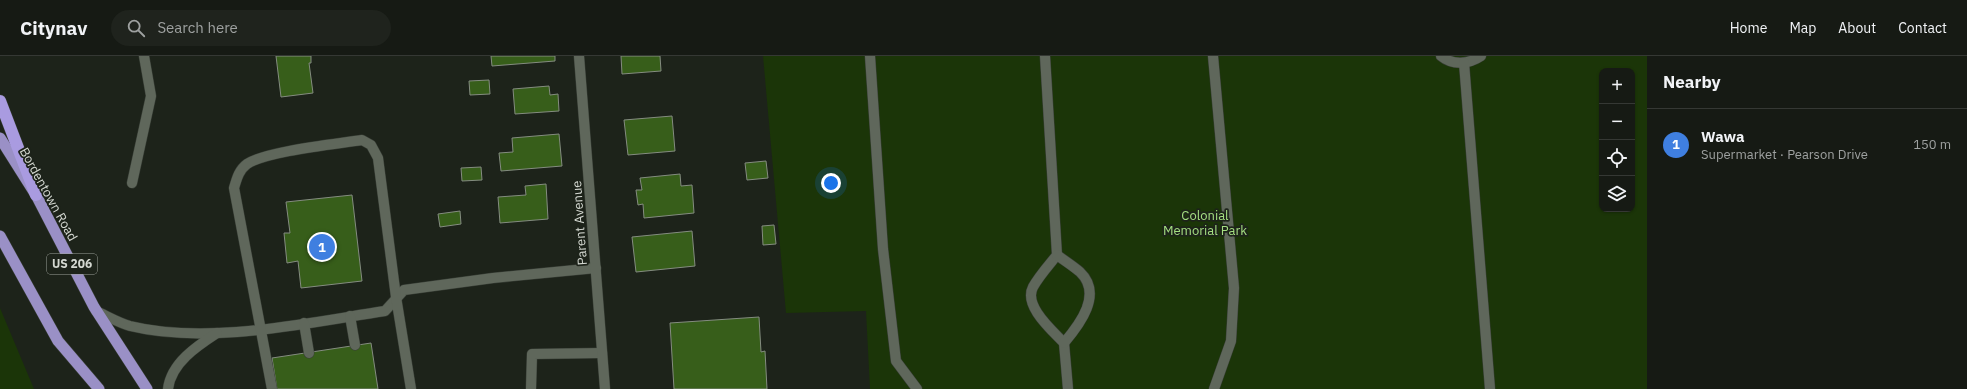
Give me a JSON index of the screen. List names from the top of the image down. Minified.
{"streets":{"highway":["Bordentown Road","US 206"],"street":["Parent Avenue"]},"parks":["Colonial Memorial Park"],"page":{"header":"Citynav","search":"Search here","nav":["Home","Map","About","Contact"],"heading":"Nearby","map_buttons":["+","−"],"list":[{"mark":"1","name":"Wawa","note":"Supermarket · Pearson Drive","value":"150 m"}],"pins":"1"}}
